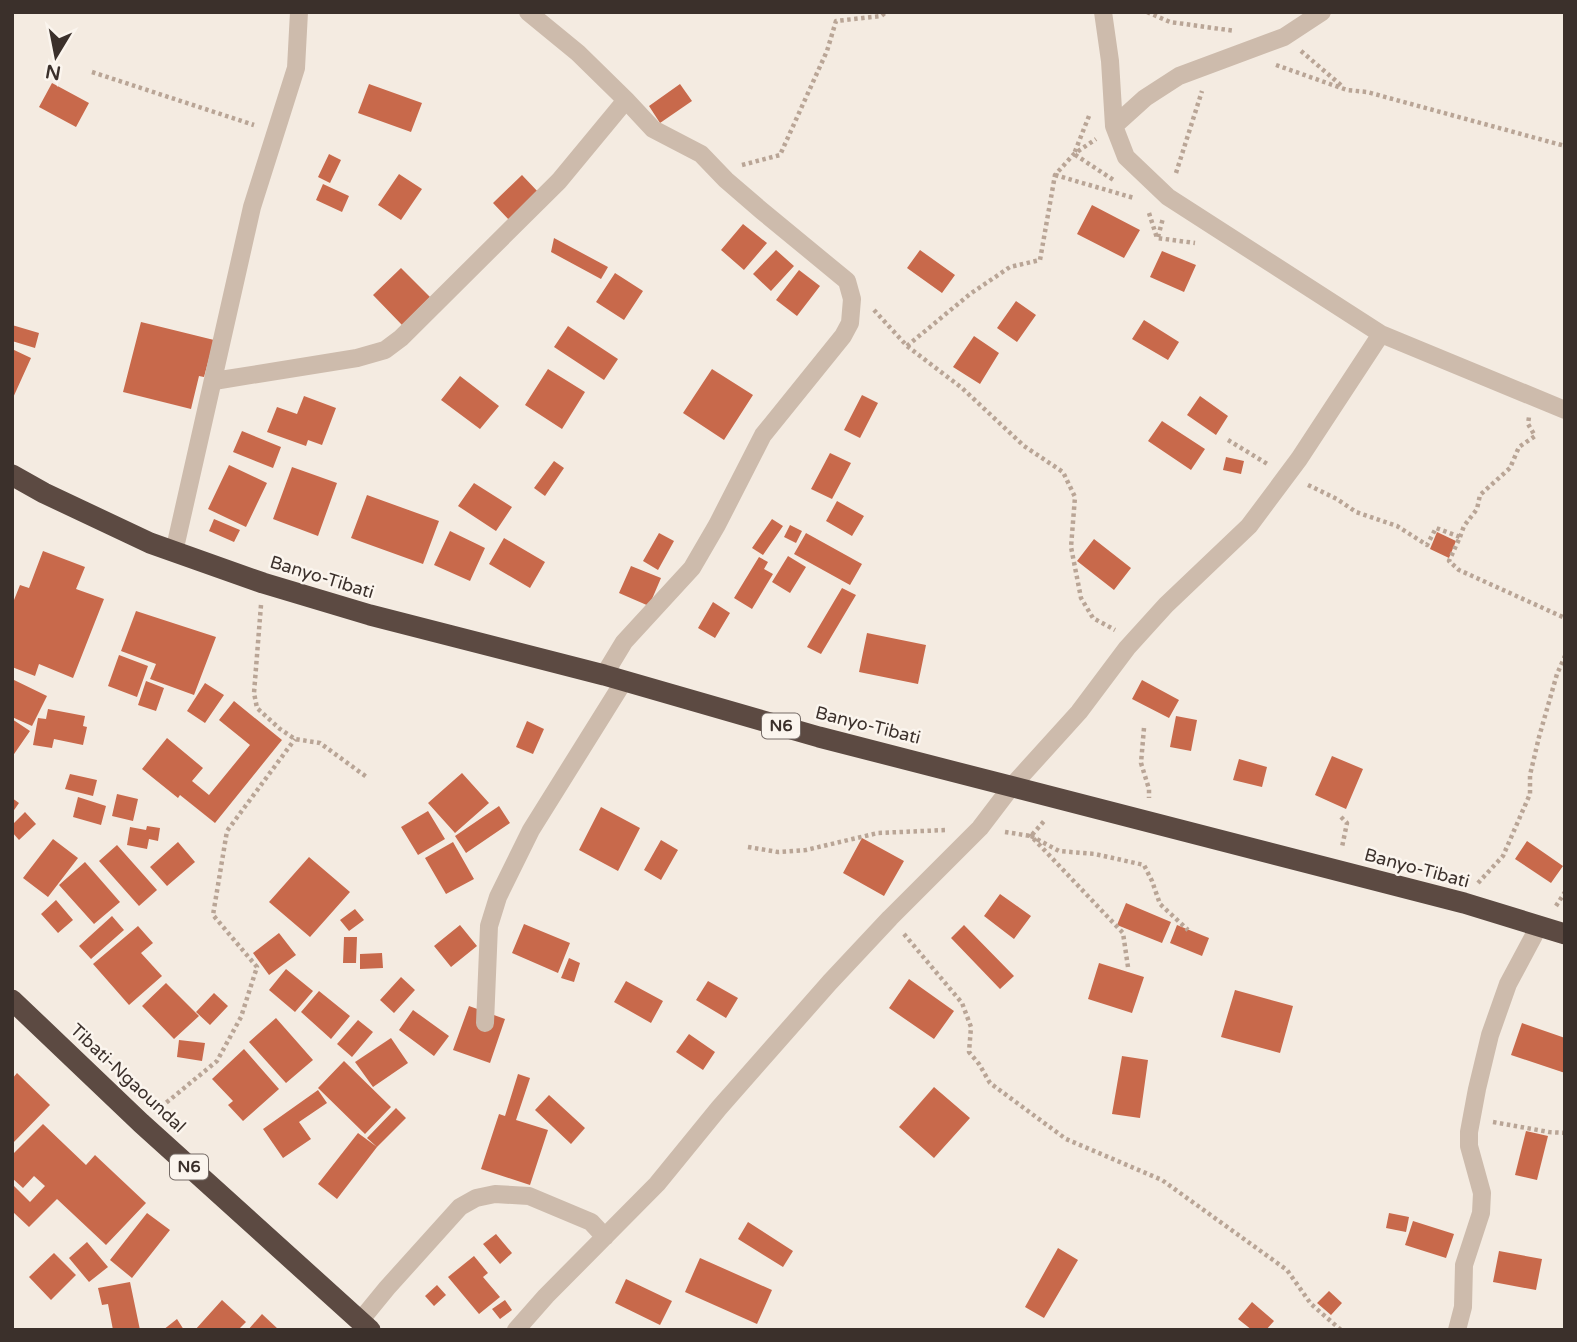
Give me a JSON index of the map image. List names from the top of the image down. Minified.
{"streets":{"highway":["Banyo-Tibati","N6","Tibati-Ngaoundal"]},"north":"bottom"}
